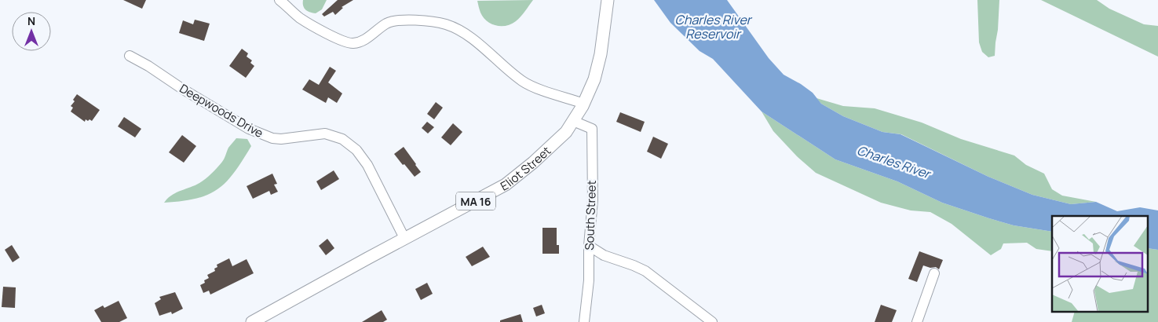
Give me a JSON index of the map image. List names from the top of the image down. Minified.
{"streets":{"main road":["Eliot Street","MA 16"],"street":["Deepwoods Drive","South Street"]},"crossings":[["Deepwoods Drive","Eliot Street"],["Eliot Street","South Street"]],"water":["Charles River Reservoir","Charles River"],"north":"top"}
